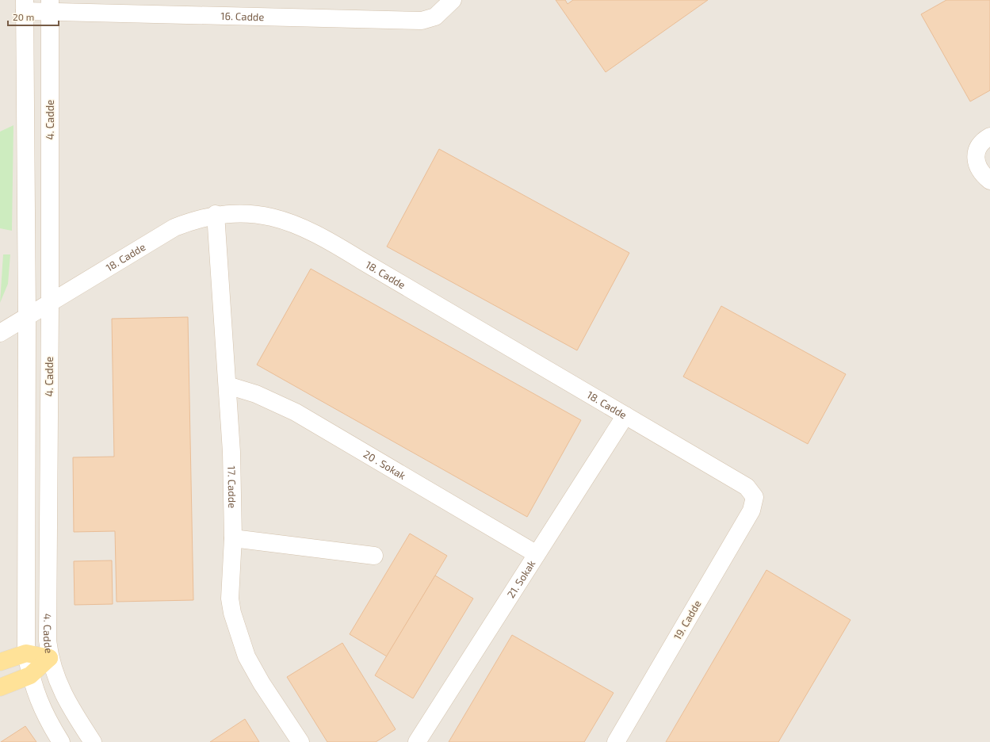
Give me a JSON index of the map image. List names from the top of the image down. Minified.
{"streets":{"street":["16. Cadde","4. Cadde","18. Cadde","20 . Sokak","17. Cadde","21. Sokak","19. Cadde"]},"crossings":[["16. Cadde","4. Cadde"],["4. Cadde","18. Cadde"],["18. Cadde","17. Cadde"],["18. Cadde","21. Sokak"],["18. Cadde","19. Cadde"],["20 . Sokak","17. Cadde"],["20 . Sokak","21. Sokak"]],"scale_bar":"20 m"}
